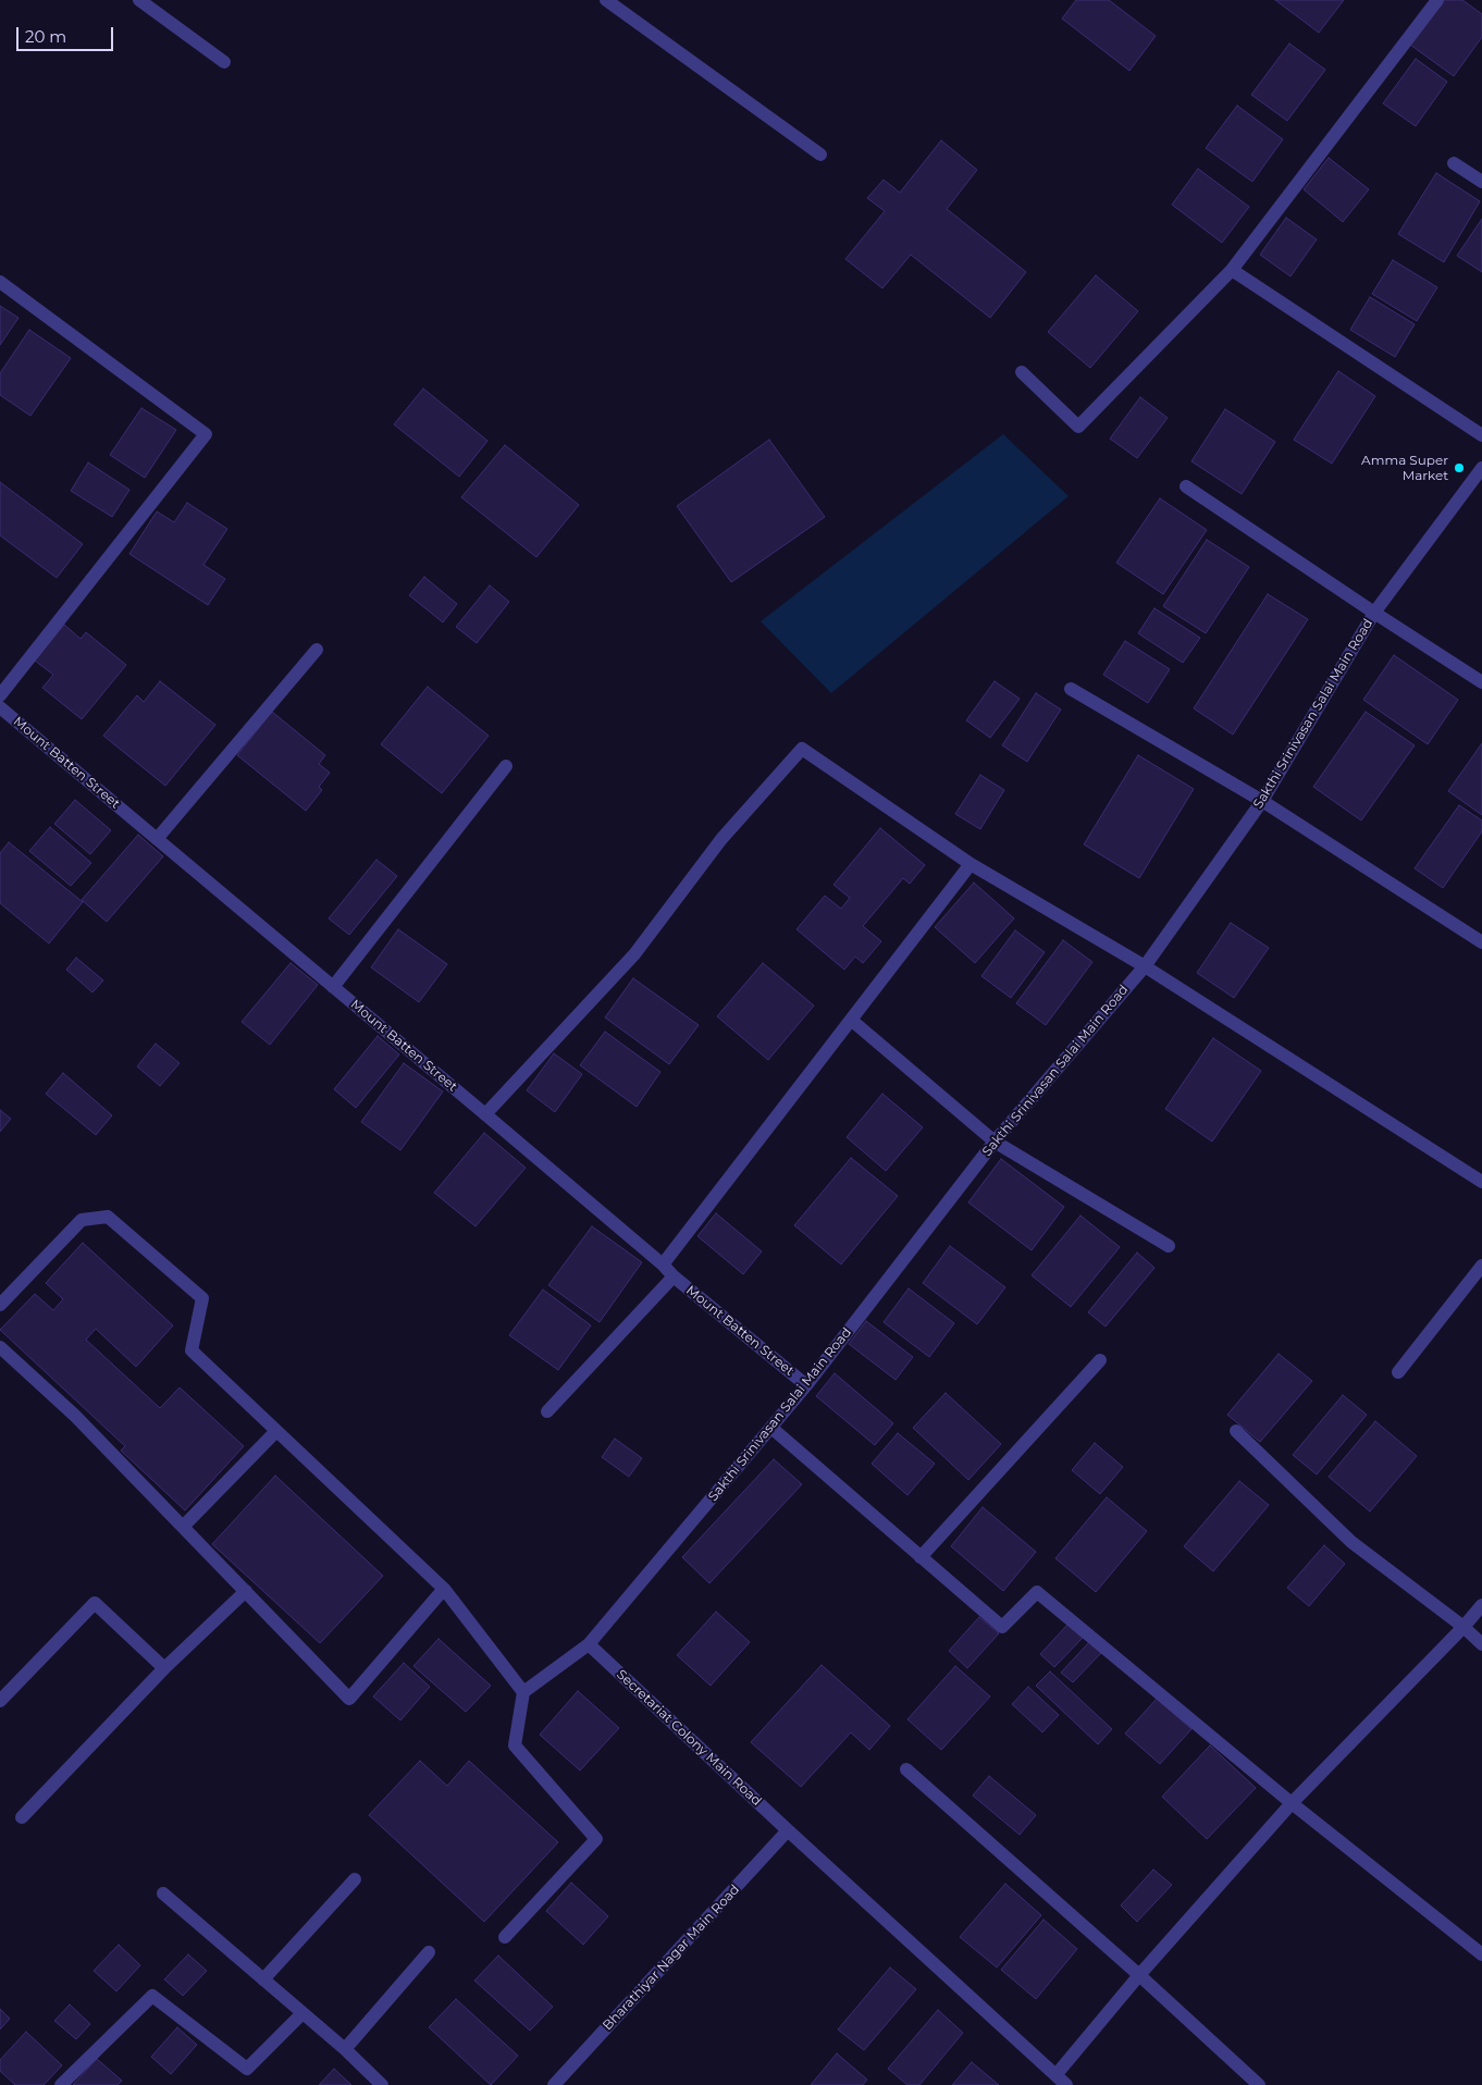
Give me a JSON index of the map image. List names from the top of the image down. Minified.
{"streets":{"street":["Sakthi Srinivasan Salai Main Road","Mount Batten Street","Secretariat Colony Main Road","Bharathiyar Nagar Main Road"]},"crossings":[["Sakthi Srinivasan Salai Main Road","Mount Batten Street"],["Sakthi Srinivasan Salai Main Road","Secretariat Colony Main Road"],["Secretariat Colony Main Road","Bharathiyar Nagar Main Road"]],"places":["Amma Super Market"],"scale_bar":"20 m"}
